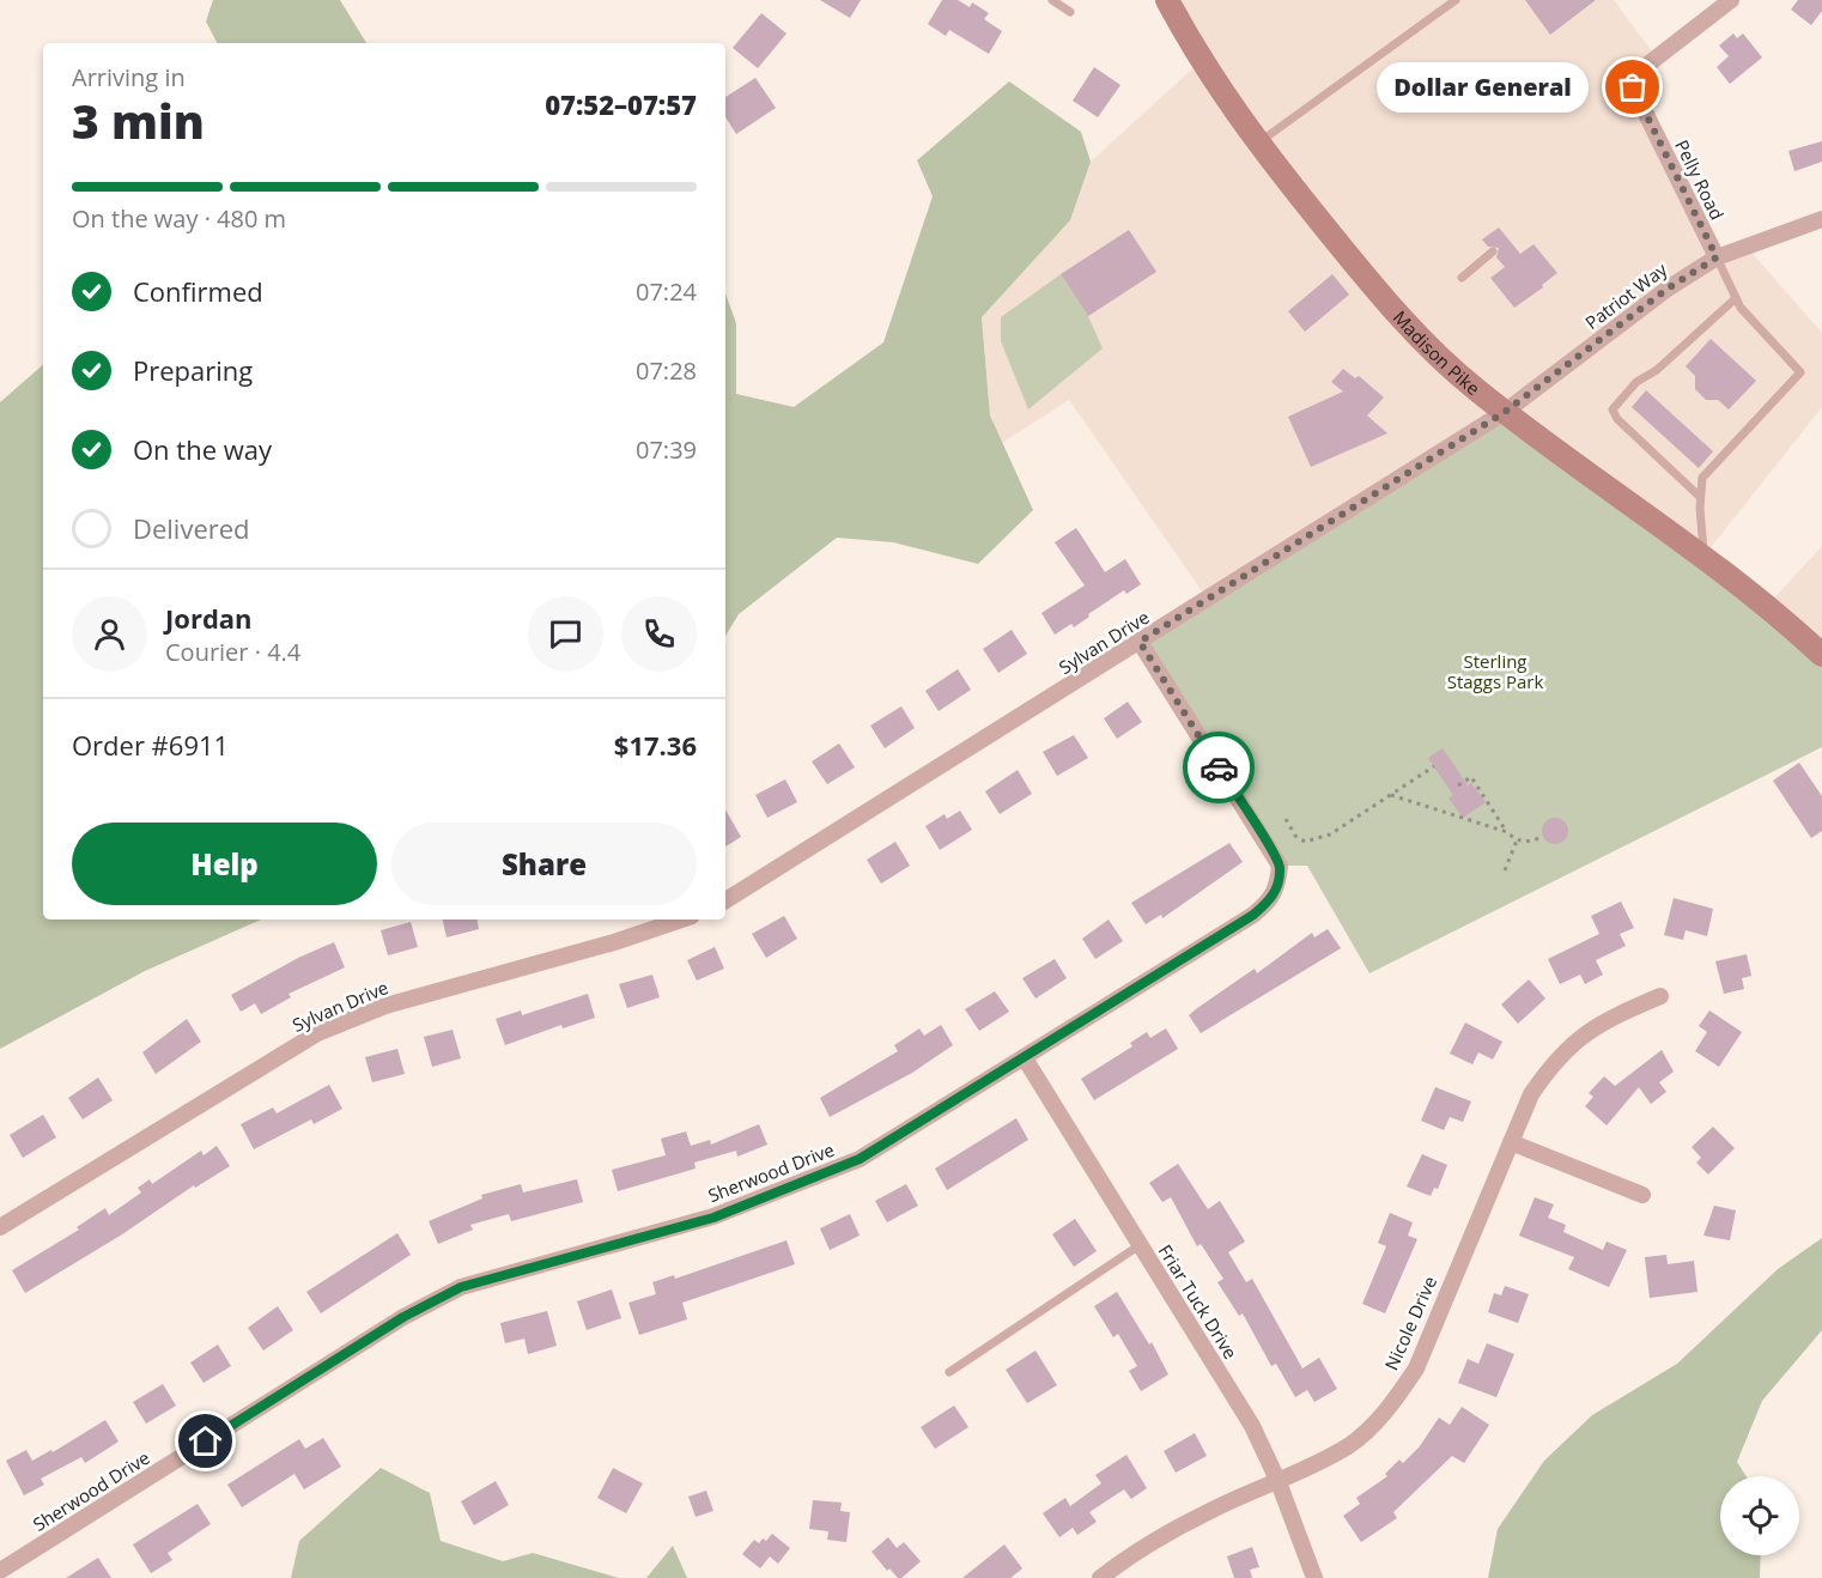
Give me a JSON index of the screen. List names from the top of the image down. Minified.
{"streets":{"main road":["Madison Pike"],"street":["Pelly Road","Patriot Way","Sylvan Drive","Sherwood Drive","Friar Tuck Drive","Nicole Drive"]},"crossings":[["Pelly Road","Patriot Way"],["Patriot Way","Madison Pike"],["Patriot Way","Sylvan Drive"],["Madison Pike","Sylvan Drive"],["Sylvan Drive","Sherwood Drive"],["Sherwood Drive","Friar Tuck Drive"],["Friar Tuck Drive","Nicole Drive"]],"parks":["Sterling Staggs Park"],"places":["Dollar General"],"page":{"heading":["3 min","Arriving in","07:52–07:57"],"panel":["Jordan","Courier · 4.4","Order #6911","$17.36"],"bubble":"Dollar General","bar":"On the way · 480 m","list":[["Confirmed","07:24"],["Preparing","07:28"],["On the way","07:39"],"Delivered"],"buttons":["Help","Share"]}}
